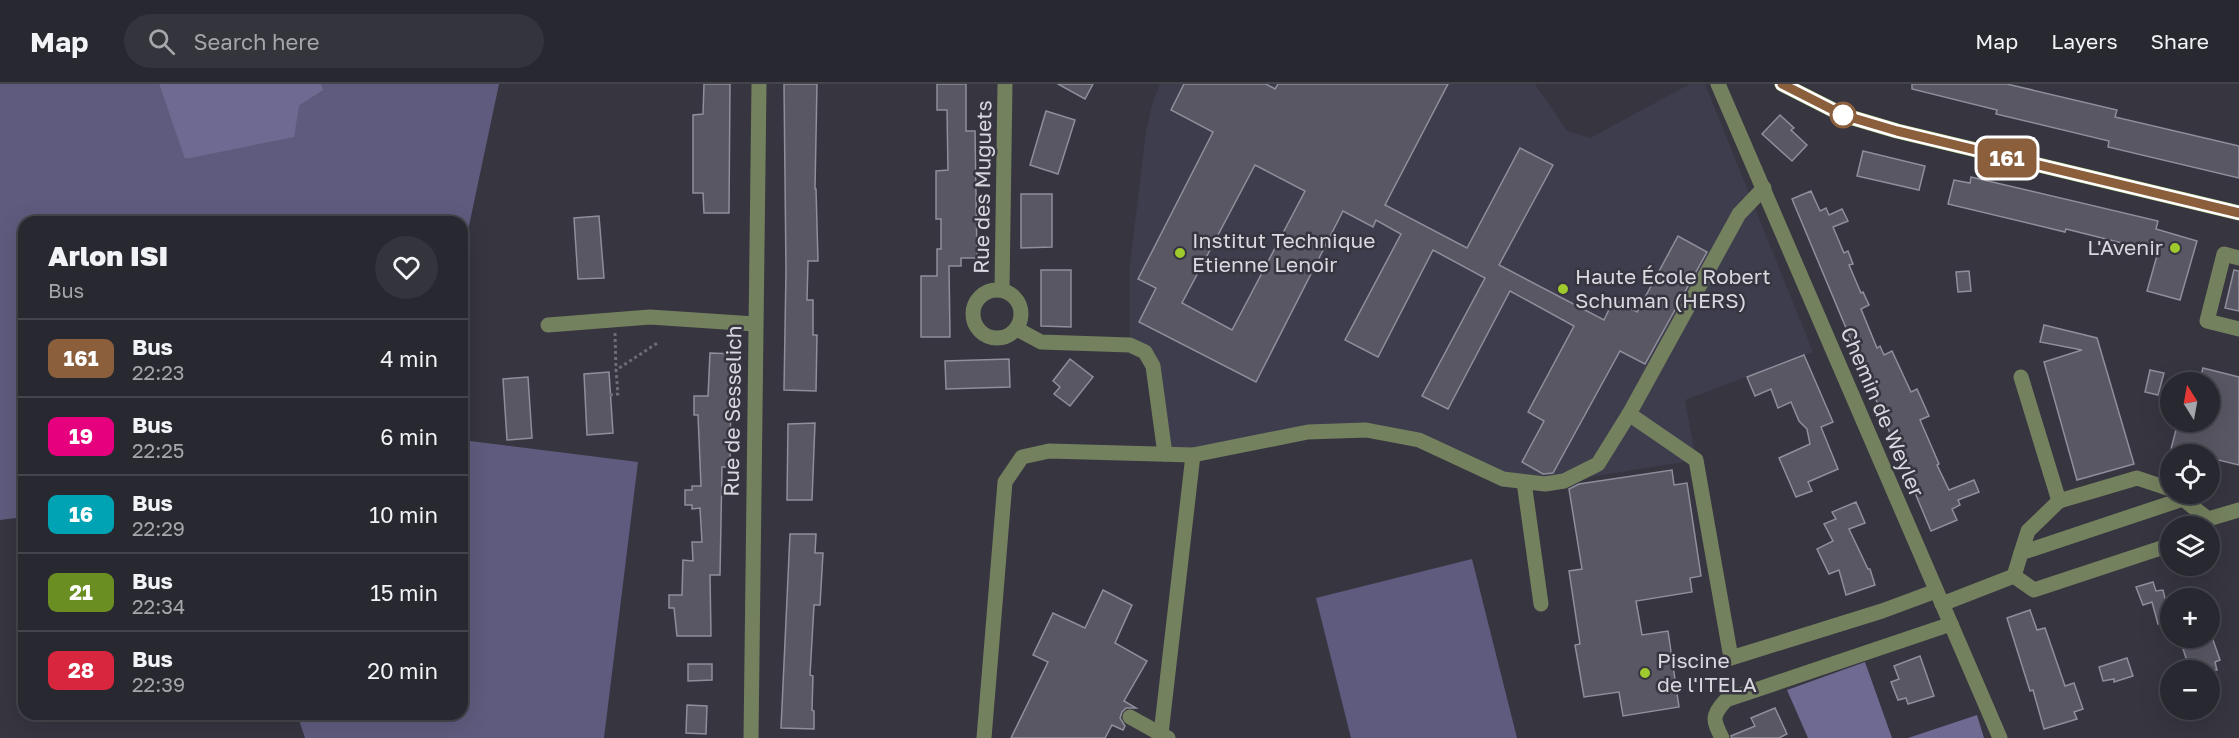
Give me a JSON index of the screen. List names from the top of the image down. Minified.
{"streets":{"street":["Rue des Muguets","Rue de Sesselich","Chemin de Weyler"]},"places":["L'Avenir","Institut Technique Etienne Lenoir","Haute École Robert Schuman (HERS)","Piscine de l'ITELA"],"lines":["bus line 161"],"north":"top","page":{"header":"Map","search":"Search here","nav":["Map","Layers","Share"],"on_map":"161","heading":["Arlon ISI","Bus"],"list":[{"mark":"161","name":"Bus","note":"22:23","value":"4 min"},{"mark":"19","name":"Bus","note":"22:25","value":"6 min"},{"mark":"16","name":"Bus","note":"22:29","value":"10 min"},{"mark":"21","name":"Bus","note":"22:34","value":"15 min"},{"mark":"28","name":"Bus","note":"22:39","value":"20 min"}],"map_buttons":["+","−"]}}
